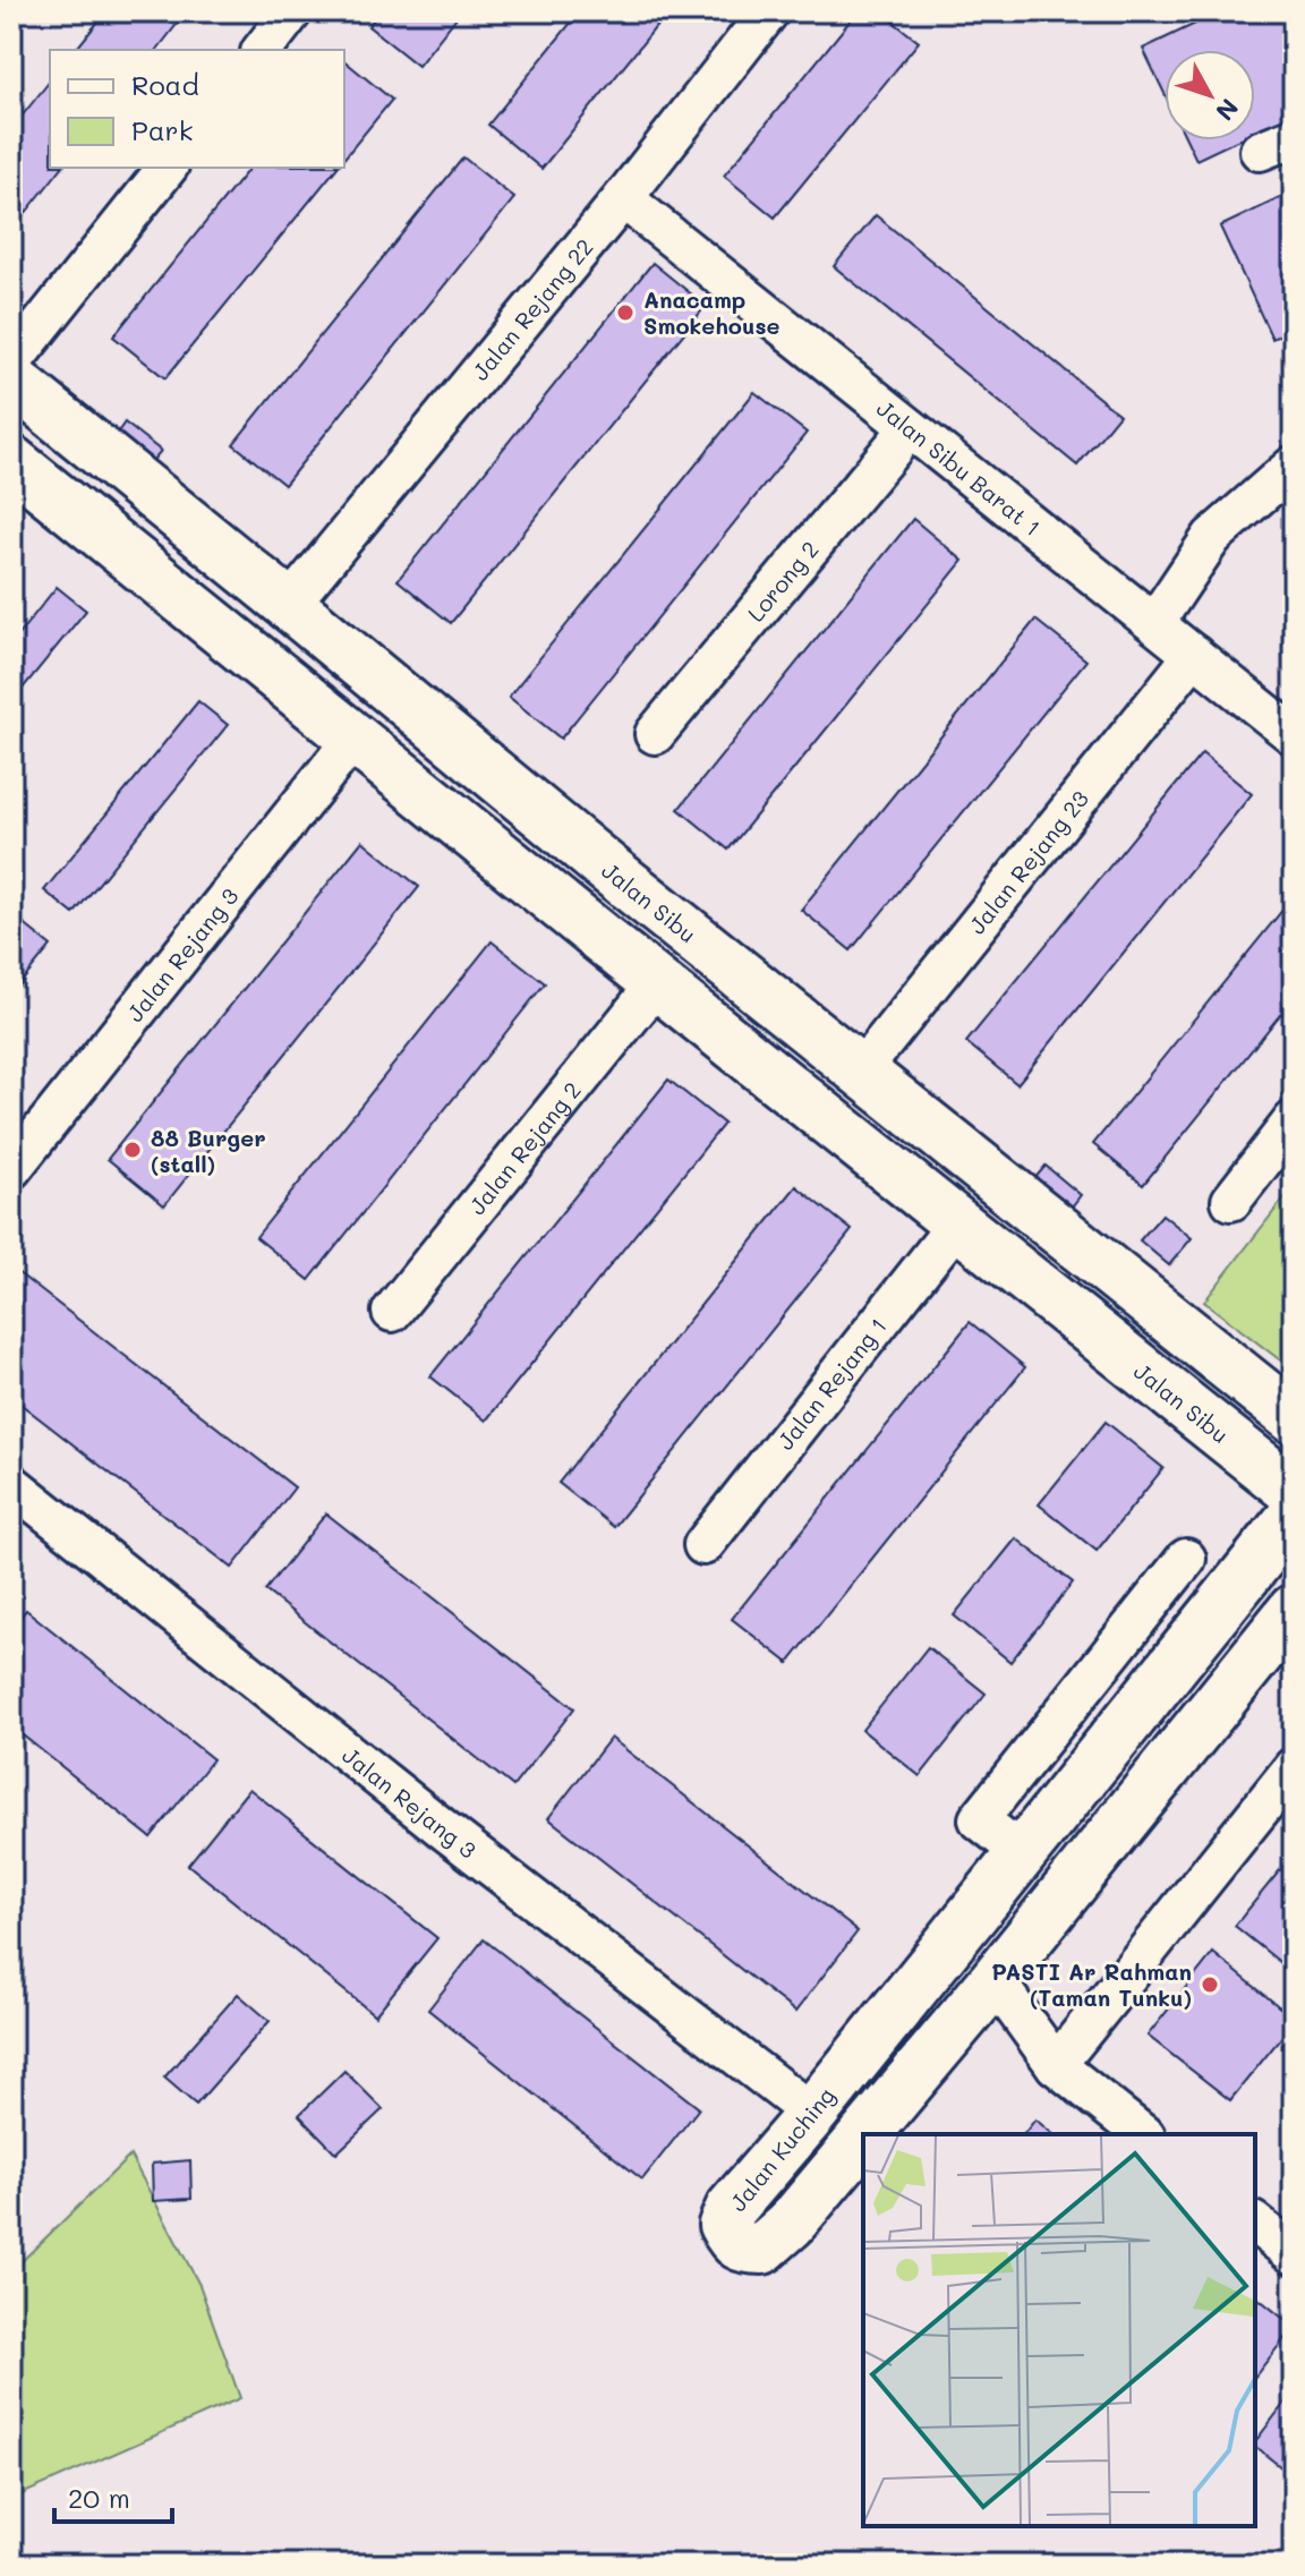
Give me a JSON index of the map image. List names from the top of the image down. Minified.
{"streets":{"street":["Jalan Rejang 22","Jalan Sibu Barat 1","Lorong 2","Jalan Rejang 23","Jalan Sibu","Jalan Rejang 3","Jalan Rejang 2","Jalan Rejang 1","Jalan Kuching"]},"crossings":[["Jalan Rejang 22","Jalan Sibu Barat 1"],["Jalan Rejang 22","Jalan Sibu"],["Jalan Sibu Barat 1","Lorong 2"],["Jalan Sibu Barat 1","Jalan Rejang 23"],["Jalan Rejang 23","Jalan Sibu"],["Jalan Sibu","Jalan Rejang 3"],["Jalan Sibu","Jalan Rejang 2"],["Jalan Sibu","Jalan Rejang 1"],["Jalan Rejang 3","Jalan Kuching"]],"places":["Anacamp Smokehouse","88 Burger (stall)","PASTI Ar Rahman (Taman Tunku)"],"legend":["Road","Park"],"scale_bar":"20 m","north":"bottom right"}
